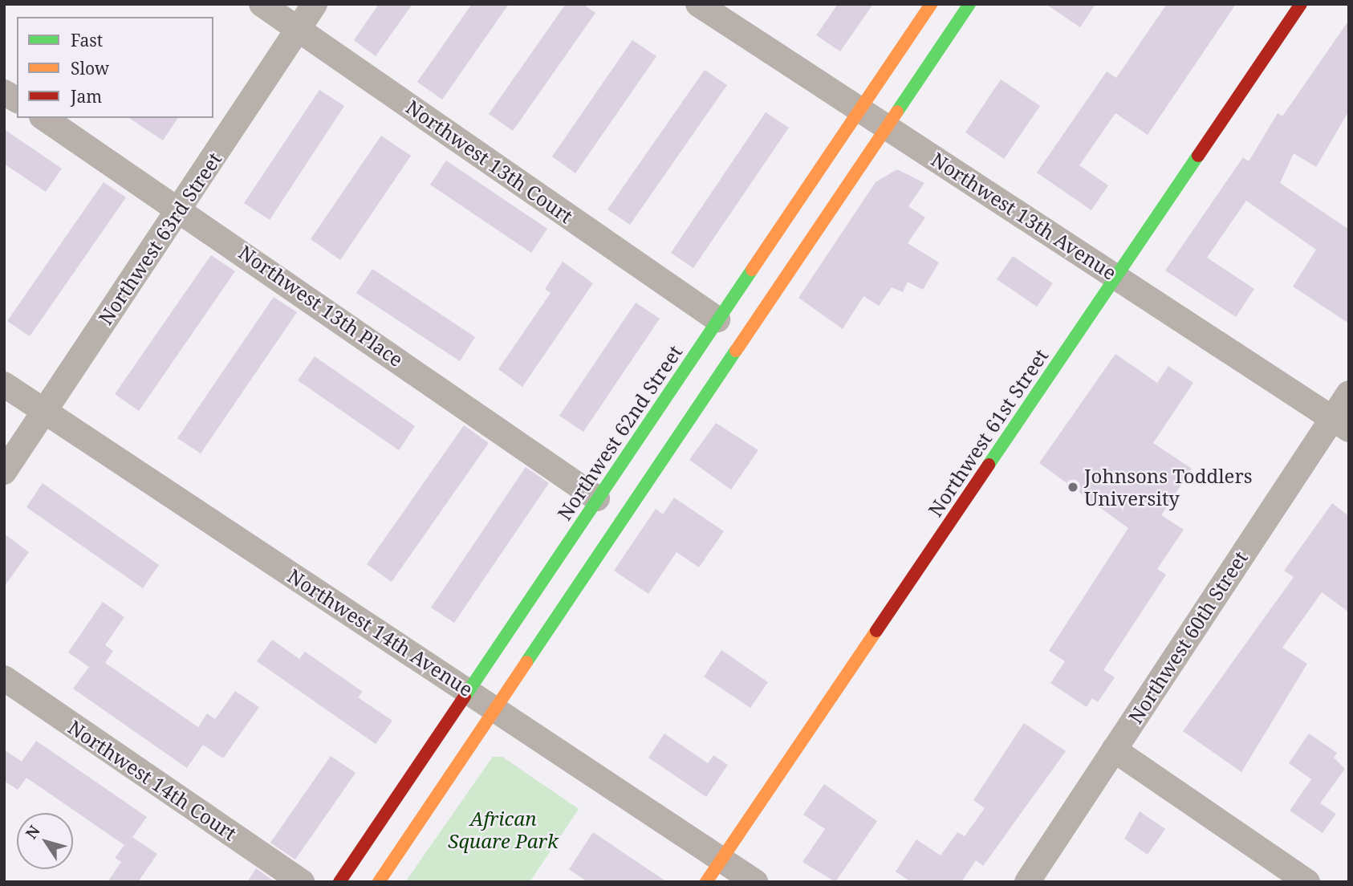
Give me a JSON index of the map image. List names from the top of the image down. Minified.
{"streets":{"main road":["Northwest 62nd Street","Northwest 61st Street"],"street":["Northwest 13th Court","Northwest 13th Avenue","Northwest 63rd Street","Northwest 13th Place","Northwest 14th Avenue","Northwest 60th Street","Northwest 14th Court"]},"crossings":[["Northwest 13th Court","Northwest 63rd Street"],["Northwest 13th Court","Northwest 62nd Street"],["Northwest 13th Avenue","Northwest 62nd Street"],["Northwest 13th Avenue","Northwest 61st Street"],["Northwest 13th Avenue","Northwest 60th Street"],["Northwest 63rd Street","Northwest 13th Place"],["Northwest 63rd Street","Northwest 14th Avenue"],["Northwest 13th Place","Northwest 62nd Street"],["Northwest 62nd Street","Northwest 14th Avenue"],["Northwest 61st Street","Northwest 14th Avenue"]],"parks":["African Square Park"],"places":["Johnsons Toddlers University"],"legend":["Fast","Slow","Jam"],"north":"top left"}
